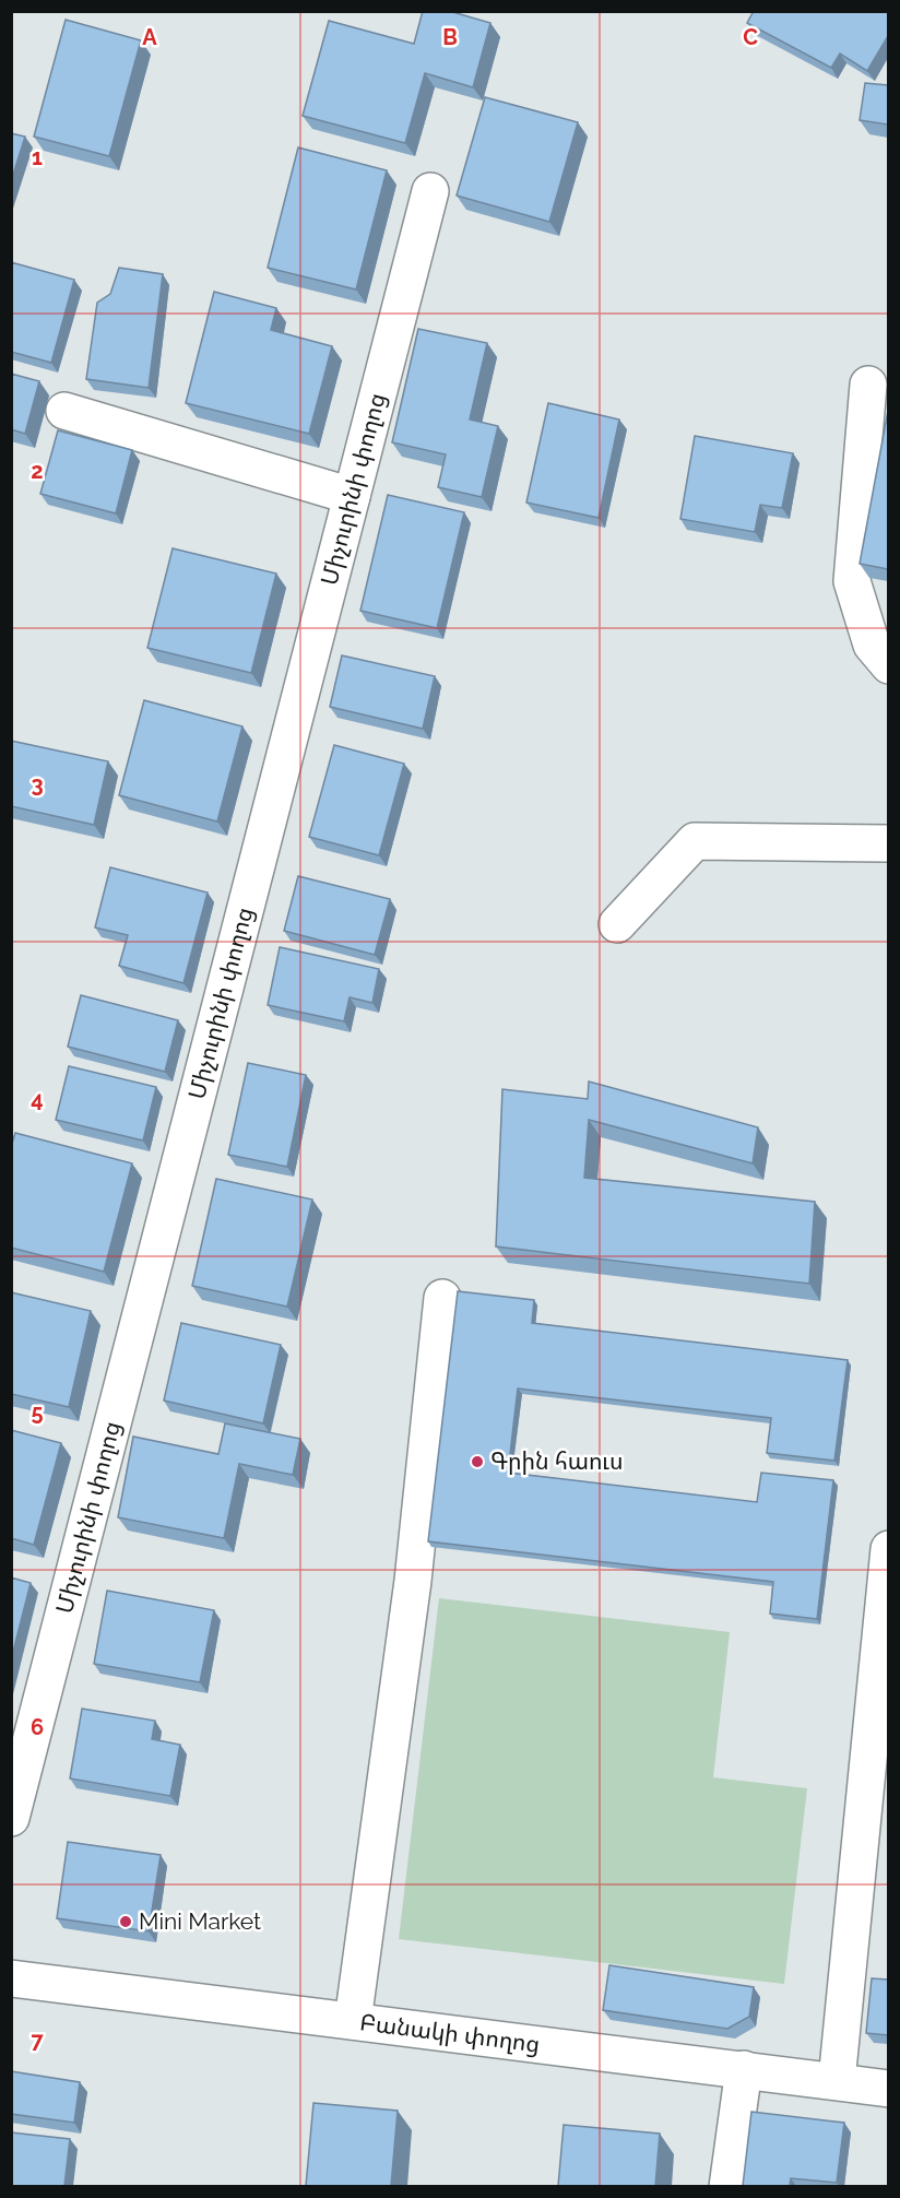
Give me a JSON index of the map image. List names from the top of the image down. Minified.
{"streets":{"street":["Միչուրինի փողոց","Բանակի փողոց"]},"places":["Գրին հաուս","Mini Market"],"grid":{"columns":["A","B","C"],"rows":["1","2","3","4","5","6","7"]}}
